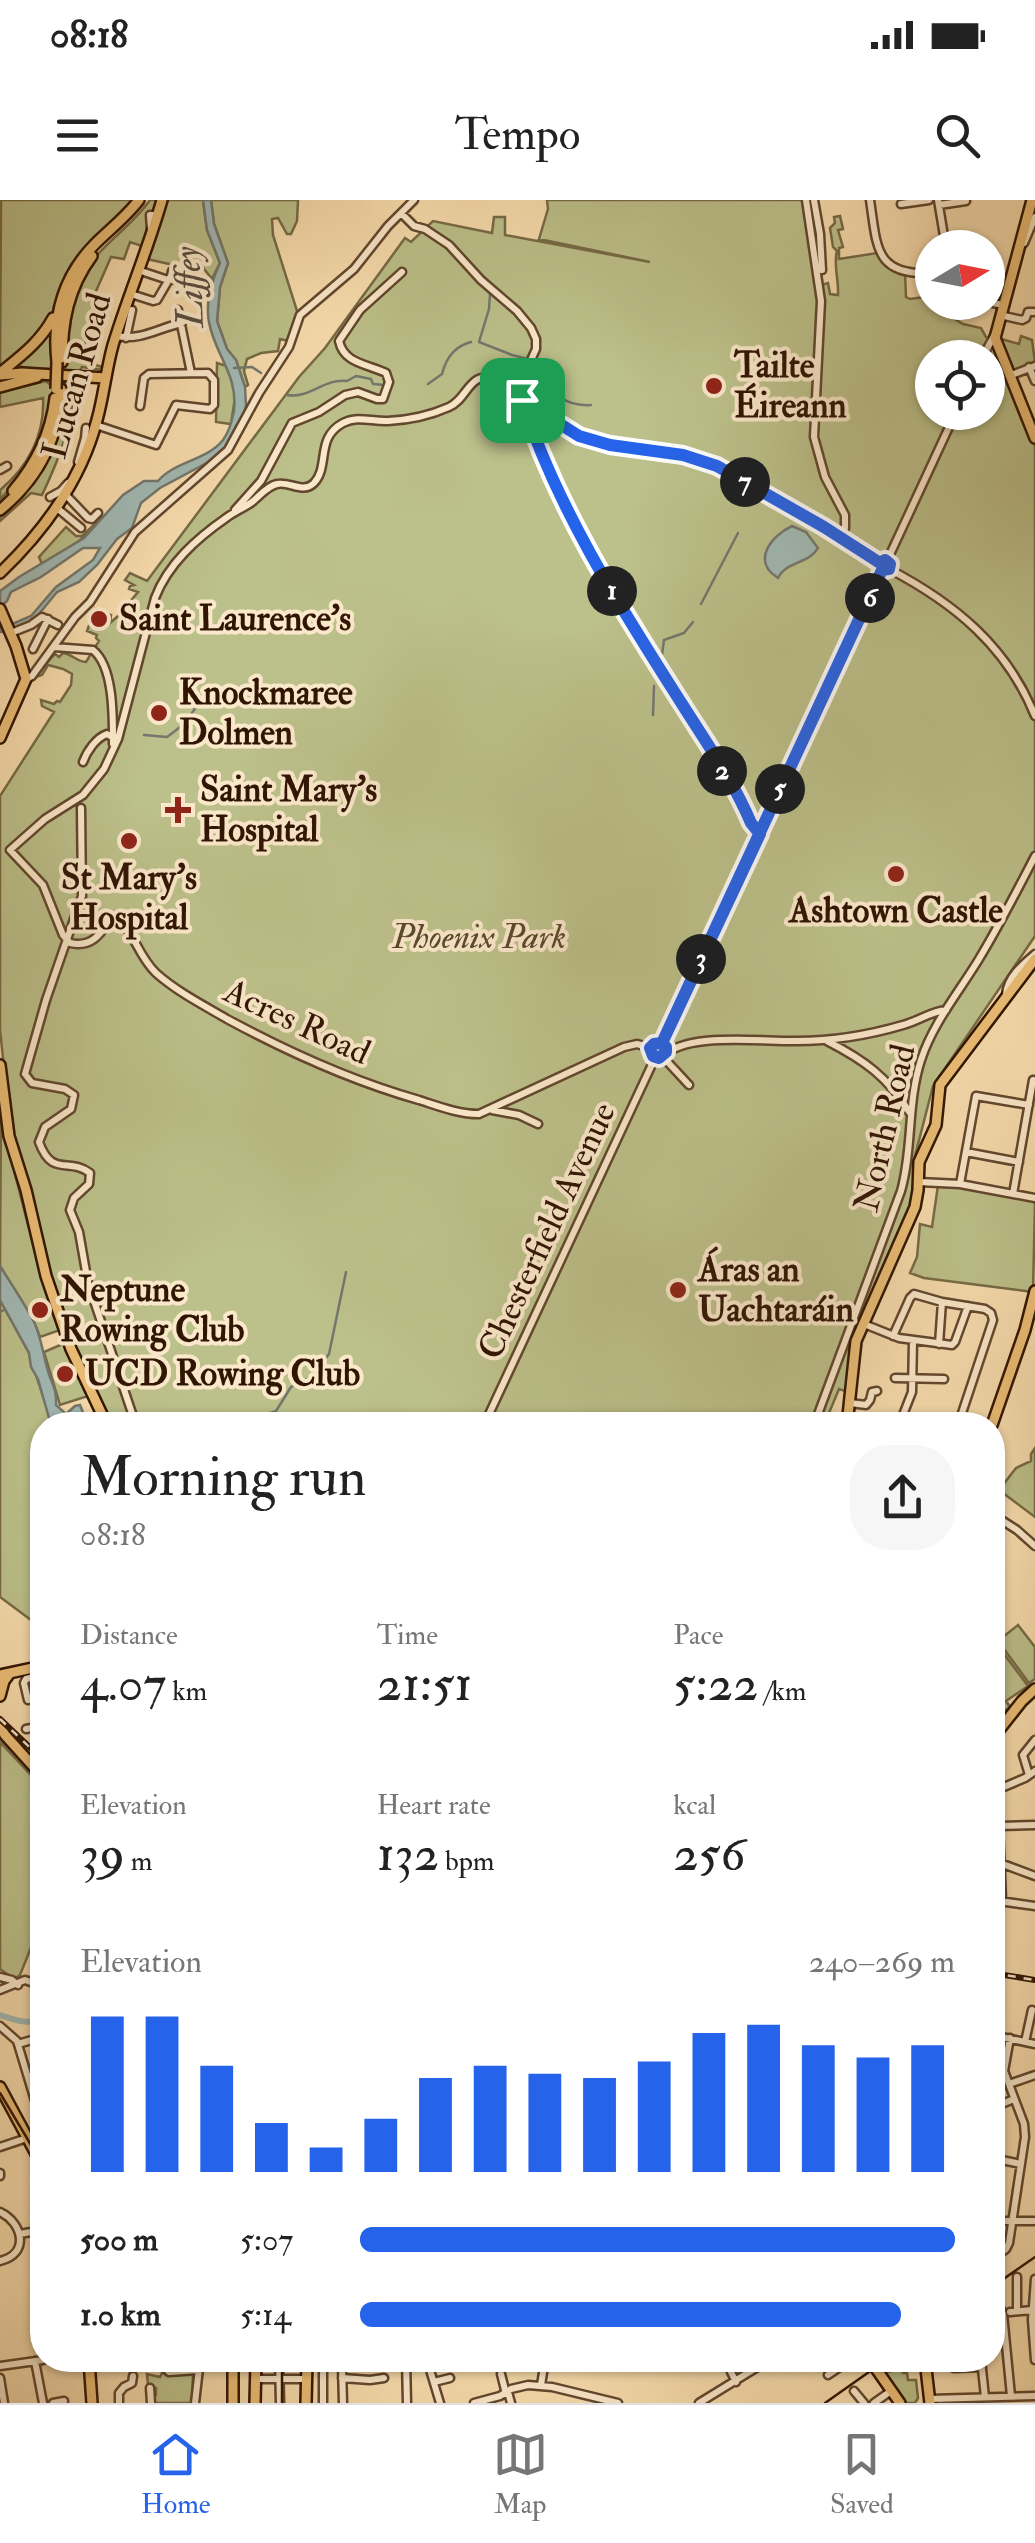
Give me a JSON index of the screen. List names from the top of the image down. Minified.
{"streets":{"main road":["Lucan Road"],"street":["Acres Road","North Road","Chesterfield Avenue"]},"crossings":[["Acres Road","Chesterfield Avenue"]],"water":["Liffey"],"parks":["Phoenix Park"],"places":{"other":["Tailte Éireann","Saint Laurence's","Knockmaree Dolmen","St Mary's Hospital","Ashtown Castle","Áras an Uachtaráin","Neptune Rowing Club","UCD Rowing Club"],"health":["Saint Mary's Hospital"]},"north":"right","page":{"status":"08:18","header":"Tempo","pins":["7","1","6","2","5","3"],"heading":["Morning run","08:18"],"stats":[["Distance","4.07 km"],["Time","21:51"],["Pace","5:22 /km"],["Elevation","39 m"],["Heart rate","132 bpm"],["kcal","256"]],"chart":["Elevation","240–269 m"],"list":[{"name":"500 m","note":"5:07"},{"name":"1.0 km","note":"5:14"}],"tabs":["Home","Map","Saved"]}}
